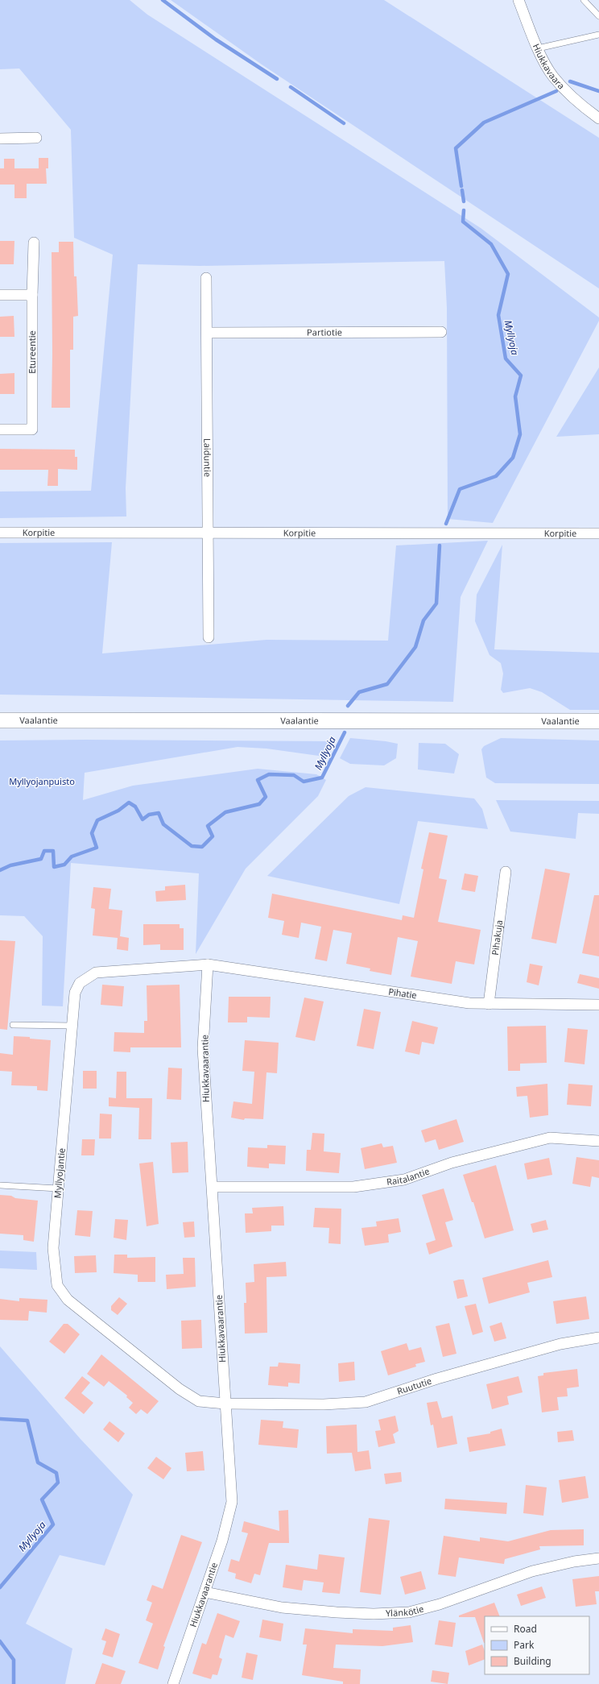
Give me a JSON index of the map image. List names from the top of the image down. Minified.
{"streets":{"street":["Hiukkavaara","Partiotie","Etureentie","Laiduntie","Korpitie","Vaalantie","Pihakuja","Pihatie","Hiukkavaarantie","Myllyojantie","Raitalantie","Ruututie","Ylänkötie"]},"crossings":[["Partiotie","Laiduntie"],["Laiduntie","Korpitie"],["Pihakuja","Pihatie"],["Pihatie","Hiukkavaarantie"],["Pihatie","Myllyojantie"],["Hiukkavaarantie","Myllyojantie"],["Hiukkavaarantie","Raitalantie"],["Hiukkavaarantie","Ruututie"],["Hiukkavaarantie","Ylänkötie"],["Myllyojantie","Ruututie"]],"water":["Myllyoja"],"parks":["Myllyojanpuisto"],"legend":["Road","Park","Building"]}
